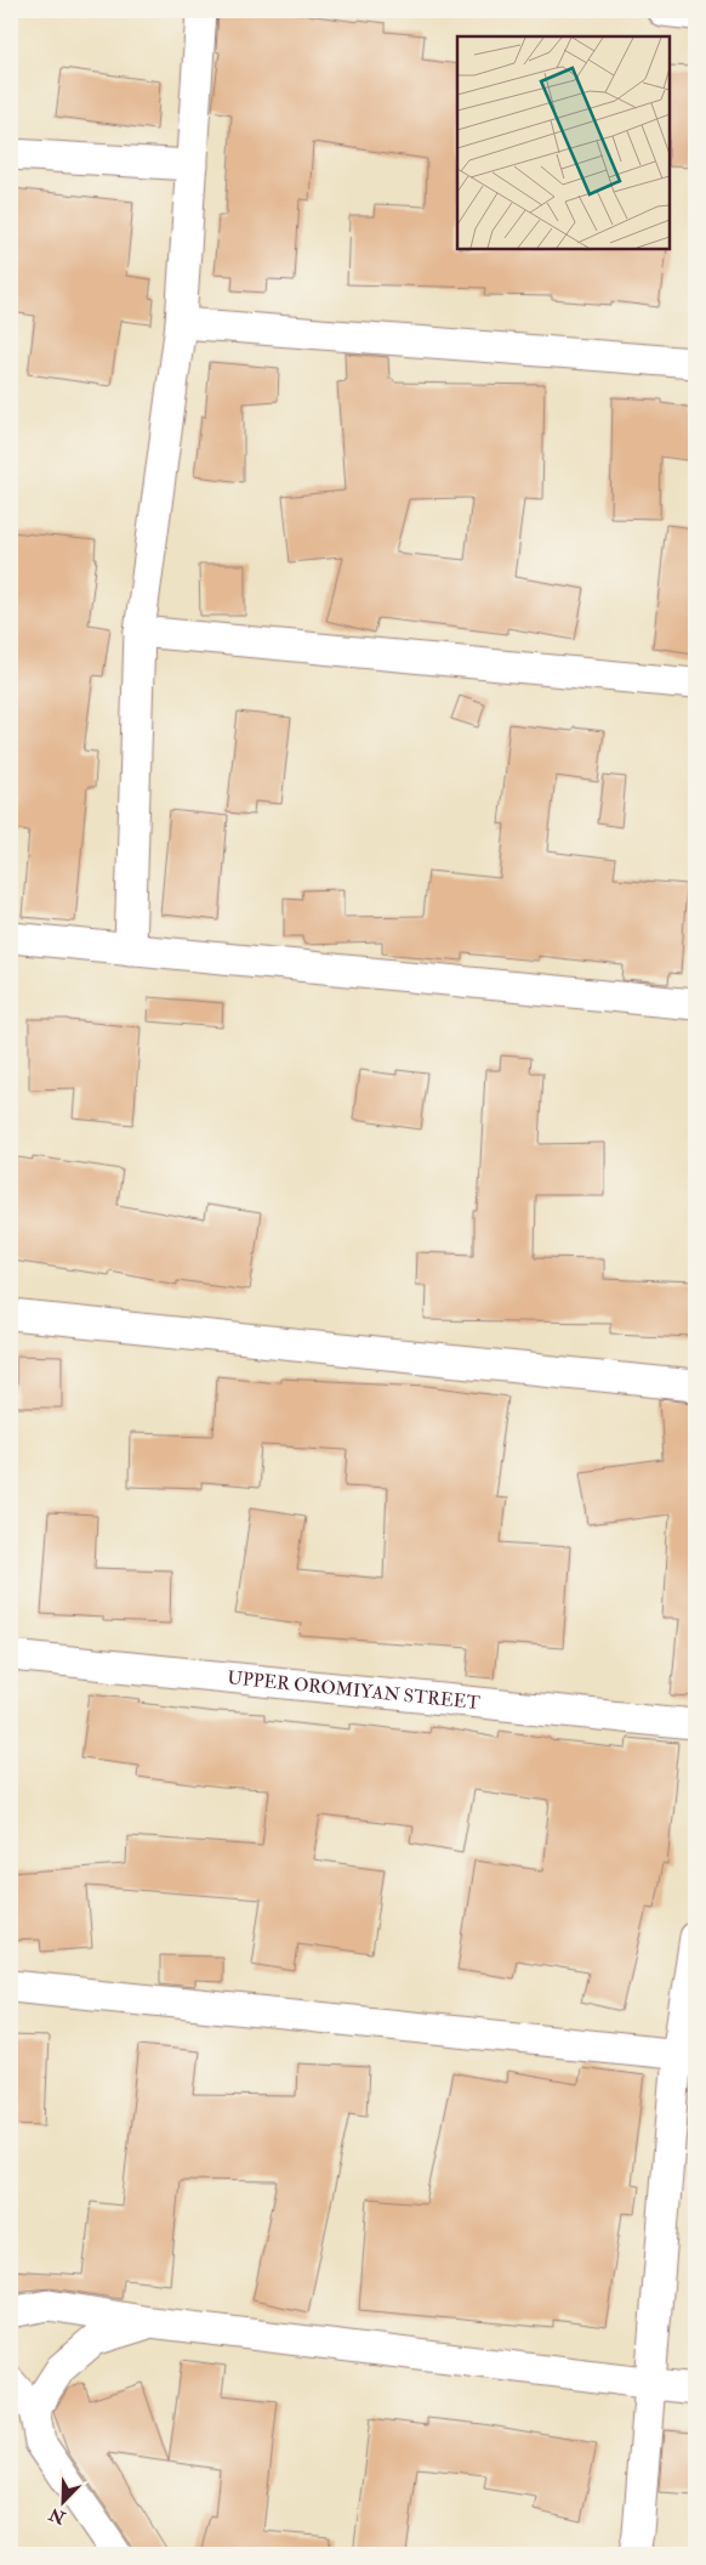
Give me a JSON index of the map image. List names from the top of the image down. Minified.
{"streets":{"street":["UPPER OROMIYAN STREET"]},"north":"bottom left"}
